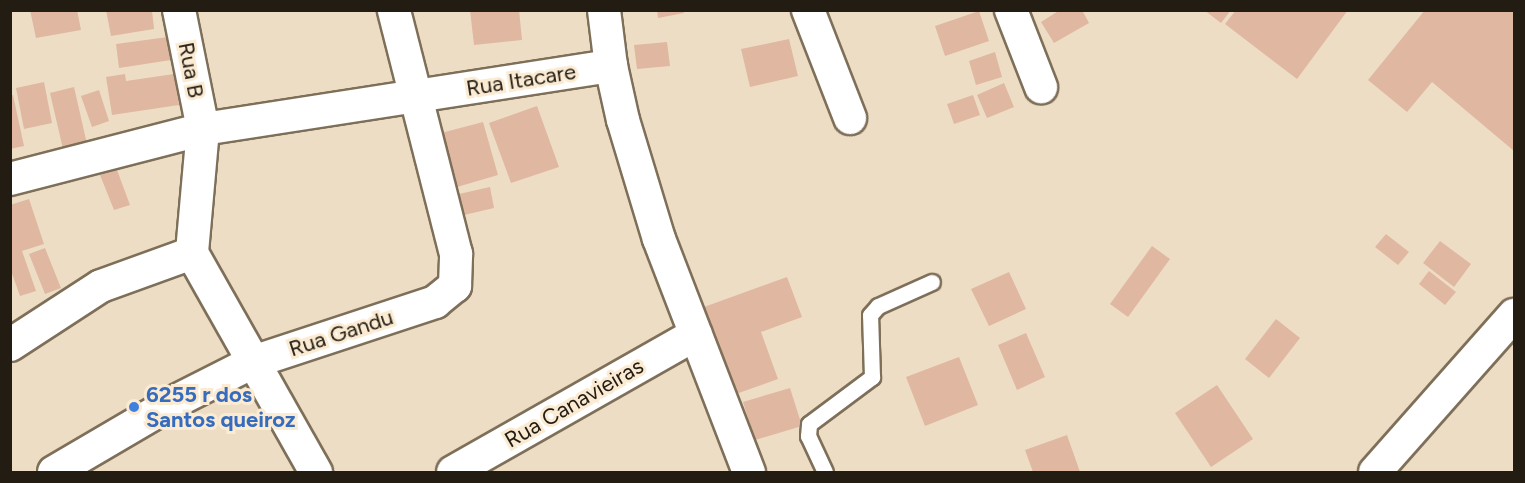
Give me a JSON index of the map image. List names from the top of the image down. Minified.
{"streets":{"street":["Rua B","Rua Itacare","Rua Gandu","Rua Canavieiras"]},"crossings":[["Rua B","Rua Itacare"],["Rua Itacare","Rua Gandu"]],"places":["6255 r dos Santos queiroz"]}
